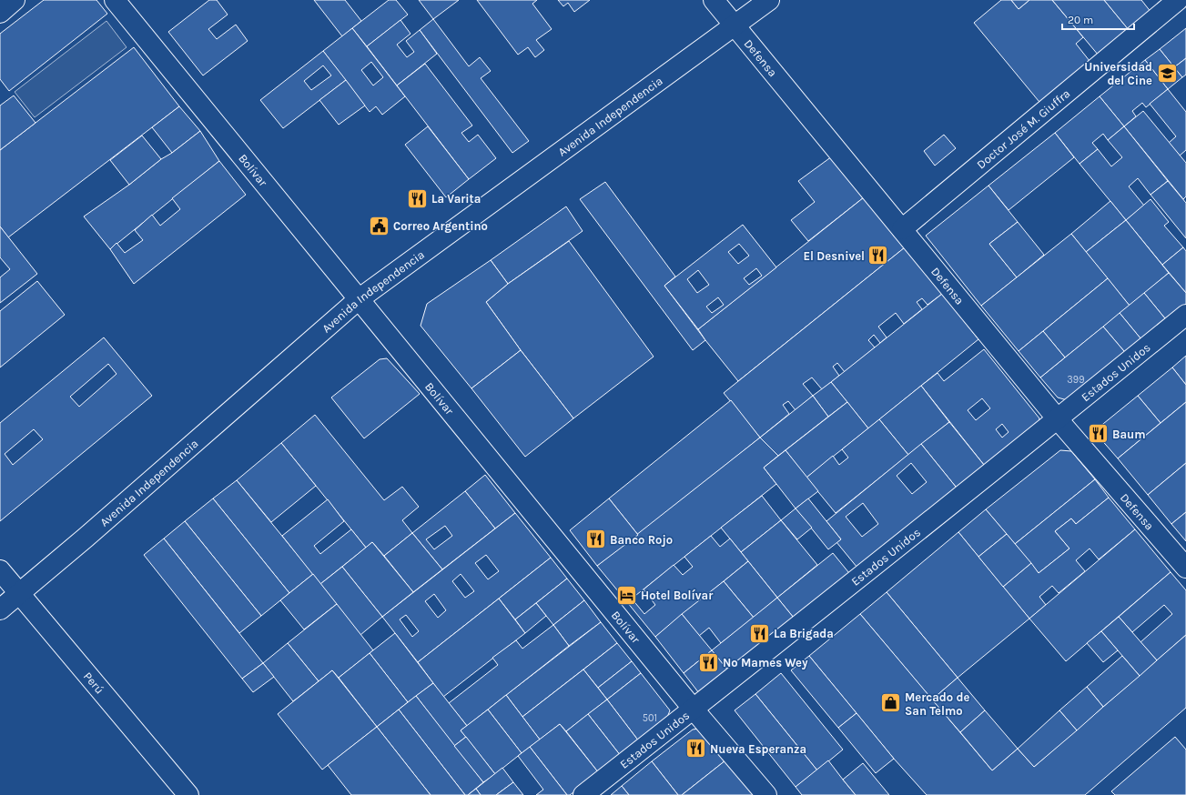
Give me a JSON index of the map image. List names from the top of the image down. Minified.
{"streets":{"street":["Defensa","Avenida Independencia","Doctor José M. Giuffra","Bolívar","Estados Unidos","Perú"]},"crossings":[["Defensa","Avenida Independencia"],["Defensa","Doctor José M. Giuffra"],["Defensa","Estados Unidos"],["Avenida Independencia","Bolívar"],["Avenida Independencia","Perú"],["Bolívar","Estados Unidos"]],"places":{"school or university":["Universidad del Cine"],"restaurant":["La Varita","El Desnivel","Baum","Banco Rojo","La Brigada","No Mames Wey","Nueva Esperanza"],"public building":["Correo Argentino"],"hotel":["Hotel Bolívar"],"shop":["Mercado de San Telmo"]},"house_numbers":["399","501"],"scale_bar":"20 m"}
